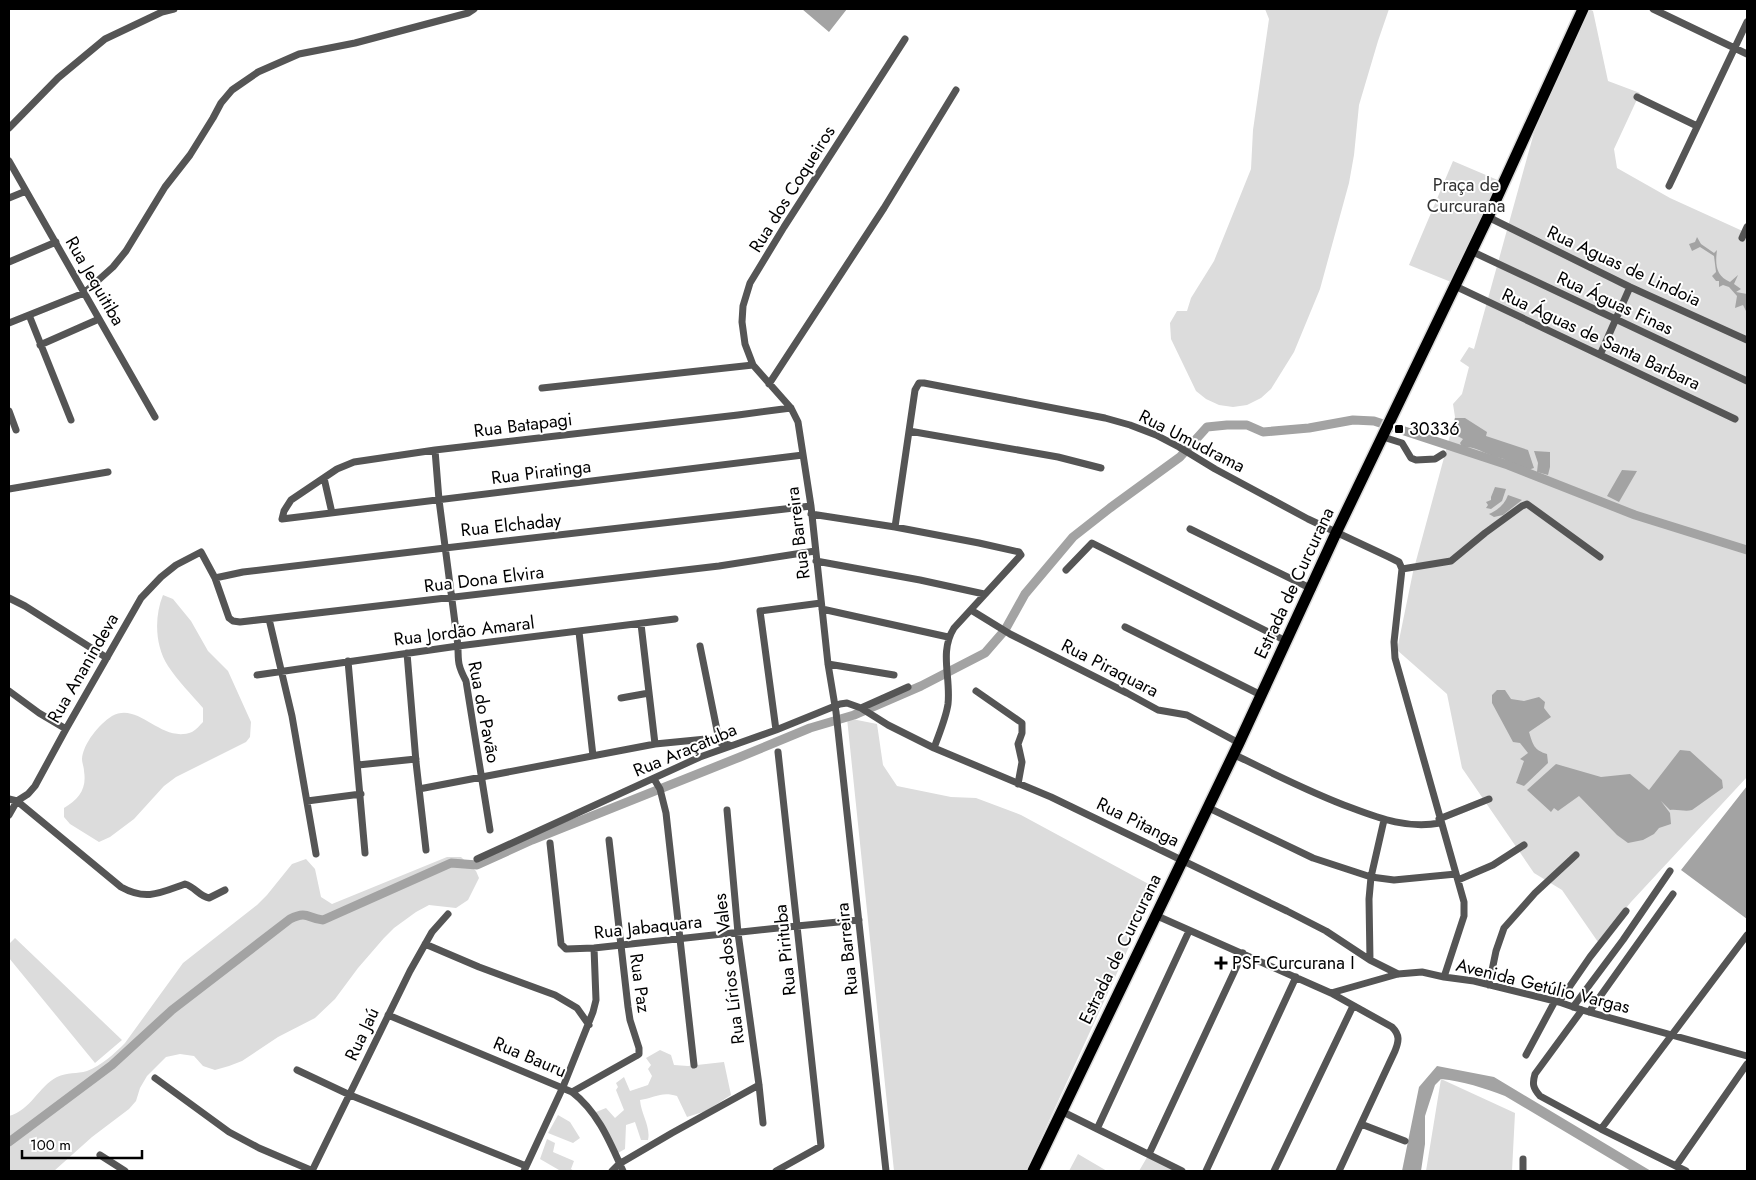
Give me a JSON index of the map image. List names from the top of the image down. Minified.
{"streets":{"main road":["Estrada de Curcurana"],"street":["Rua dos Coqueiros","Rua Aguas de Lindoia","Rua Jequitiba","Rua Águas Finas","Rua Águas de Santa Barbara","Rua Batapagi","Rua Umudrama","Rua Piratinga","Rua Elchaday","Rua Barreira","Rua Dona Elvira","Rua Jordão Amaral","Rua Ananindeva","Rua Piraquara","Rua do Pavão","Rua Araçatuba","Rua Pitanga","Rua Jabaquara","Rua Pirituba","Rua Lírios dos Vales","Rua Paz","Avenida Getúlio Vargas","Rua Jaú","Rua Bauru"]},"crossings":[["Rua dos Coqueiros","Rua Barreira"],["Rua Aguas de Lindoia","Estrada de Curcurana"],["Rua Águas Finas","Estrada de Curcurana"],["Rua Águas de Santa Barbara","Estrada de Curcurana"],["Rua Batapagi","Rua Piratinga"],["Rua Batapagi","Rua Barreira"],["Rua Batapagi","Rua do Pavão"],["Rua Umudrama","Estrada de Curcurana"],["Rua Piratinga","Rua Barreira"],["Rua Piratinga","Rua do Pavão"],["Rua Elchaday","Rua Barreira"],["Rua Elchaday","Rua Dona Elvira"],["Rua Elchaday","Rua do Pavão"],["Rua Barreira","Rua Dona Elvira"],["Rua Barreira","Rua Araçatuba"],["Rua Barreira","Rua Jabaquara"],["Rua Dona Elvira","Rua Ananindeva"],["Rua Dona Elvira","Rua do Pavão"],["Estrada de Curcurana","Rua Piraquara"],["Estrada de Curcurana","Rua Pitanga"],["Rua Jordão Amaral","Rua do Pavão"],["Rua Araçatuba","Rua Pitanga"],["Rua Pitanga","Avenida Getúlio Vargas"],["Rua Jabaquara","Rua Pirituba"],["Rua Jabaquara","Rua Lírios dos Vales"],["Rua Jabaquara","Rua Paz"],["Rua Paz","Rua Bauru"],["Rua Jaú","Rua Bauru"]],"parks":["Praça de Curcurana"],"places":{"transit":["30336"],"health":["PSF Curcurana I"]},"scale_bar":"100 m"}
